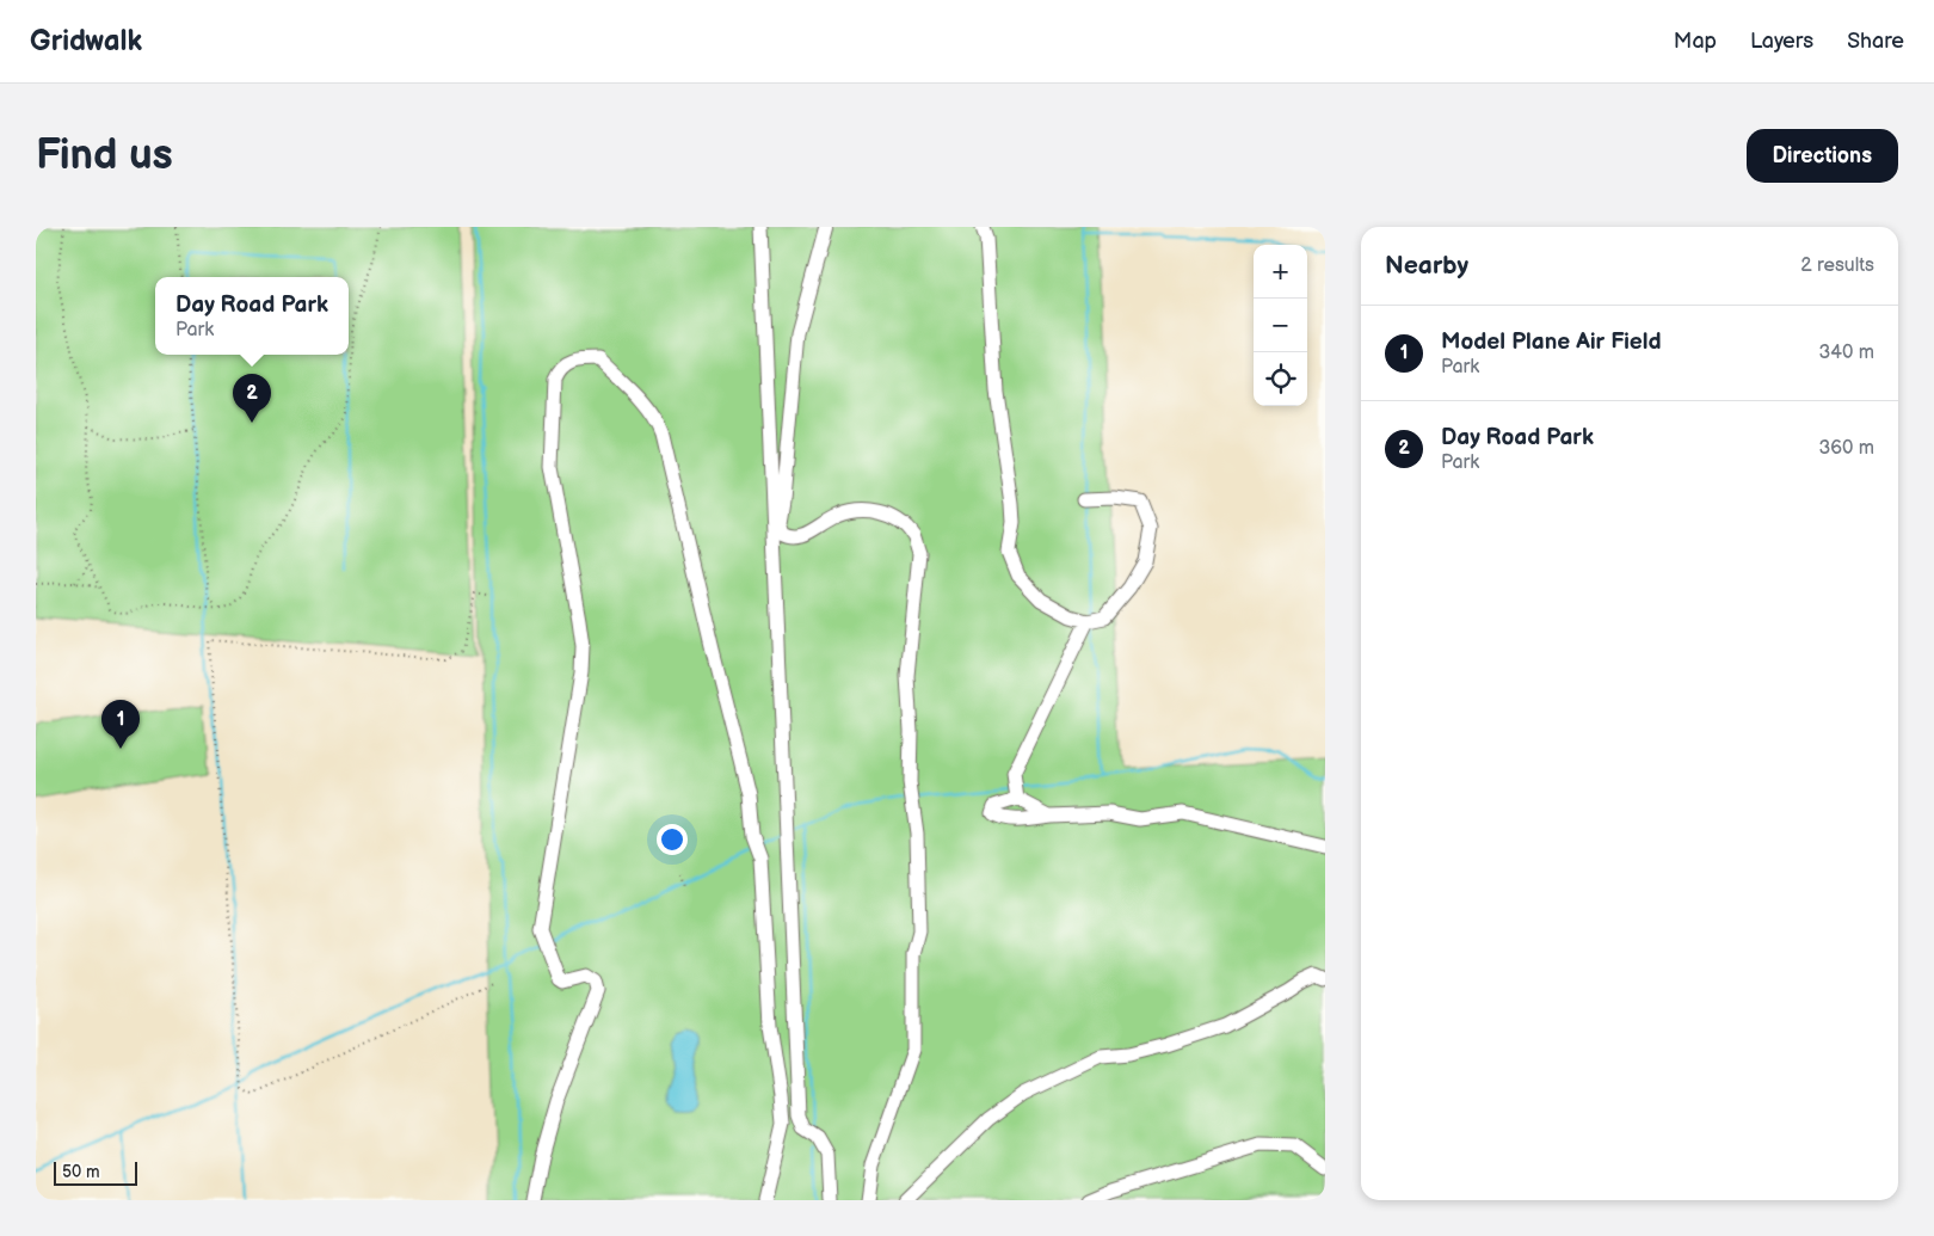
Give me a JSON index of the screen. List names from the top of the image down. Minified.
{"scale_bar":"50 m","page":{"header":"Gridwalk","nav":["Map","Layers","Share"],"buttons":"Directions","title":"Find us","heading":["Nearby","2 results"],"map_buttons":["+","−"],"popup":["Day Road Park","Park"],"list":[{"mark":"1","name":"Model Plane Air Field","note":"Park","value":"340 m"},{"mark":"2","name":"Day Road Park","note":"Park","value":"360 m"}],"pins":["2","1"],"scale":"50 m"}}
